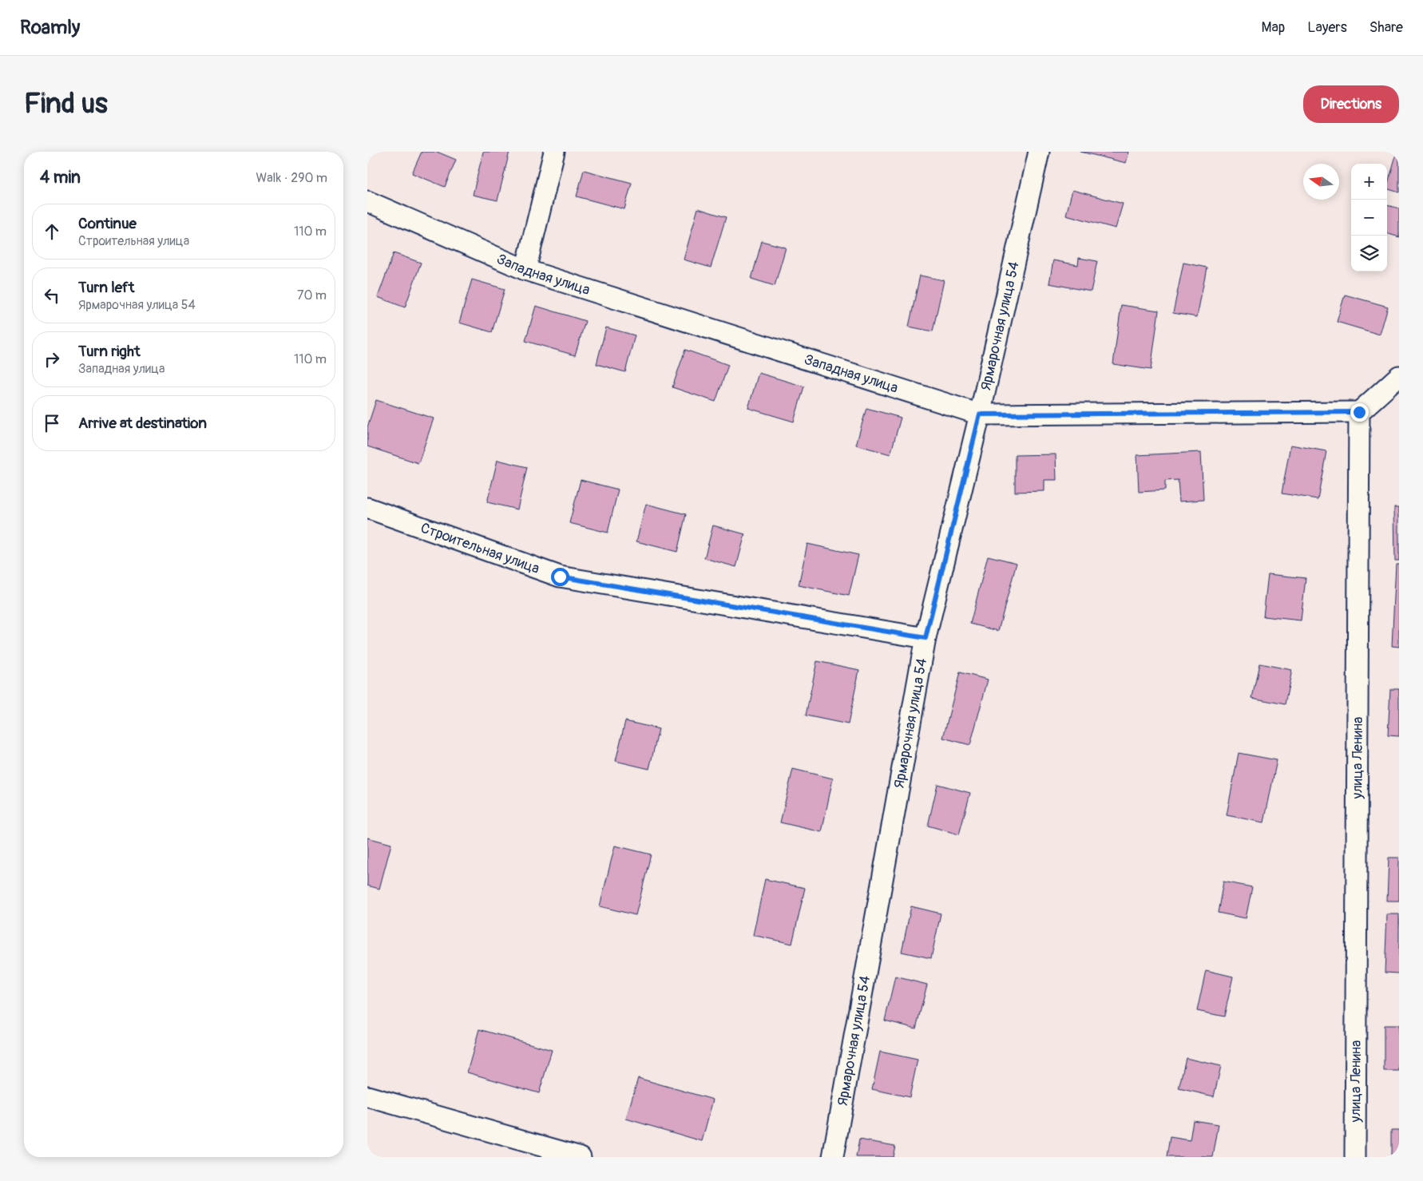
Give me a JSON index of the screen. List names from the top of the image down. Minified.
{"streets":{"street":["Западная улица","Ярмарочная улица 54","Строительная улица","улица Ленина"]},"crossings":[["Западная улица","Ярмарочная улица 54"],["Западная улица","улица Ленина"],["Ярмарочная улица 54","Строительная улица"]],"north":"left","page":{"header":"Roamly","nav":["Map","Layers","Share"],"buttons":"Directions","title":"Find us","heading":["4 min","Walk · 290 m"],"map_buttons":["+","−"],"list":[["Continue","Строительная улица","110 m"],["Turn left","Ярмарочная улица 54","70 m"],["Turn right","Западная улица","110 m"],"Arrive at destination"]}}
